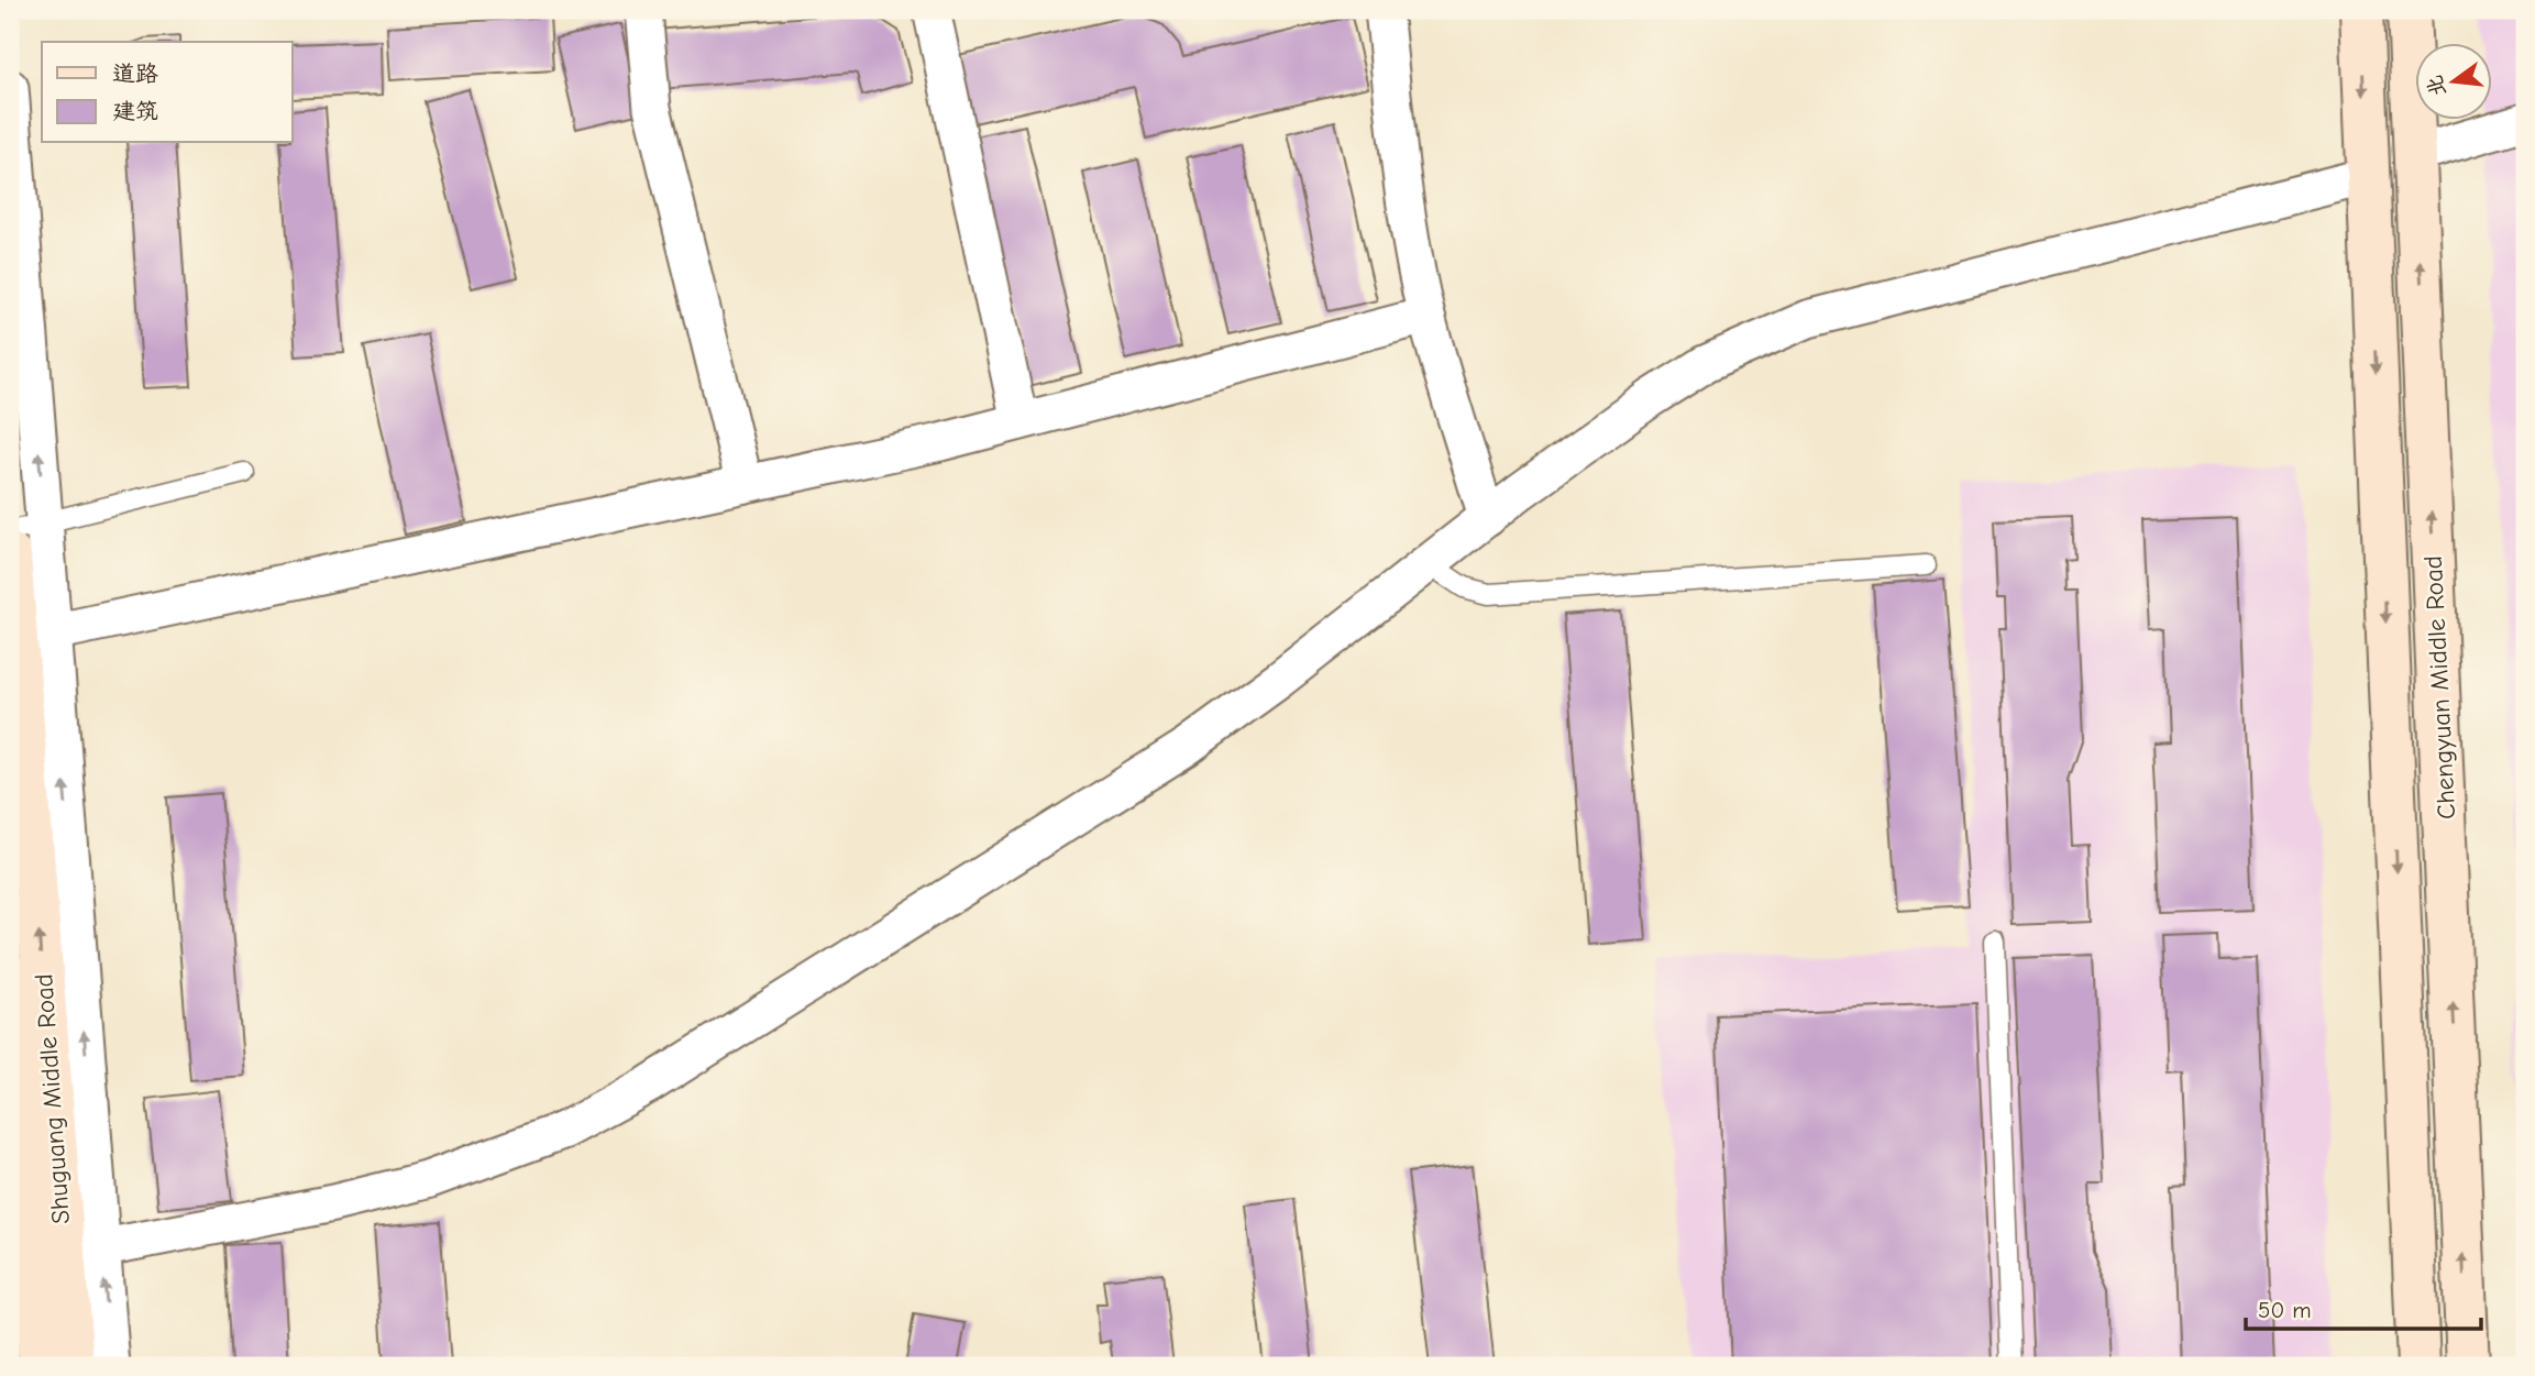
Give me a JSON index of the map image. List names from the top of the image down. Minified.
{"streets":{"main road":["Chengyuan Middle Road","Shuguang Middle Road"]},"legend":["道路","建筑"],"scale_bar":"50 m","north":"left"}
